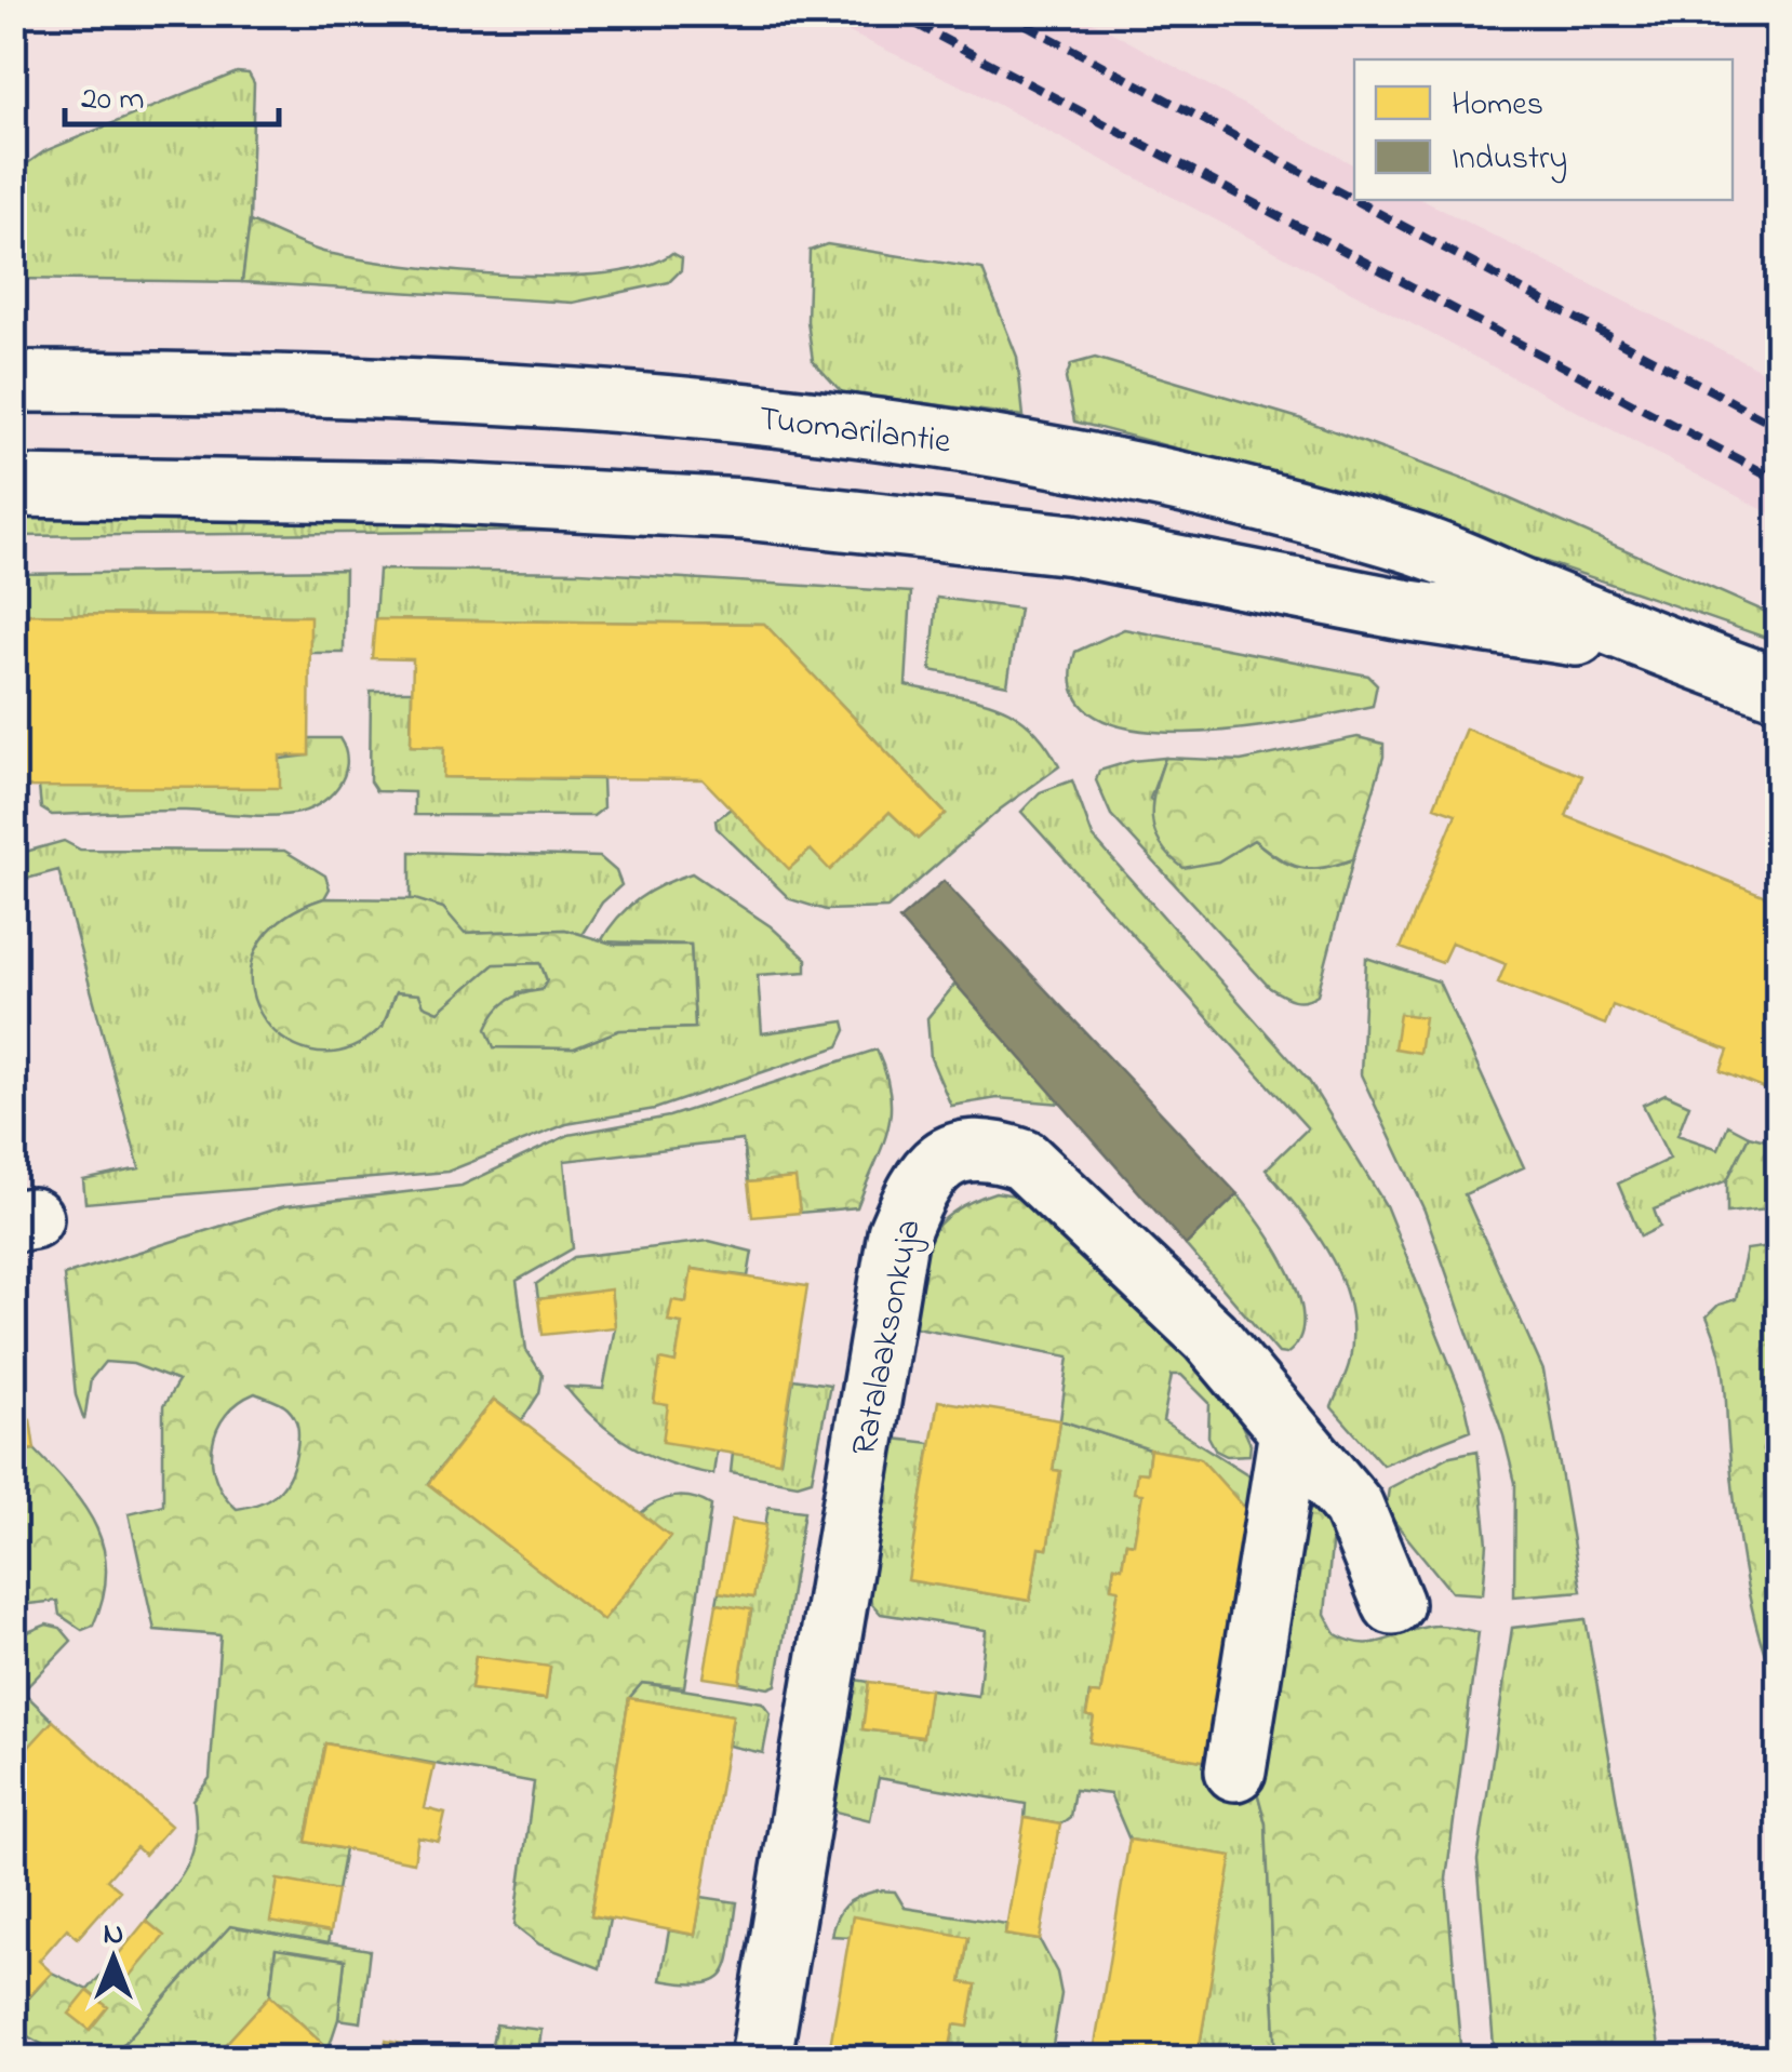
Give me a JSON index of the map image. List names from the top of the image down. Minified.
{"streets":{"main road":["Tuomarilantie","Ratalaaksonkuja"]},"legend":["Homes","Industry"],"scale_bar":"20 m","north":"top"}
